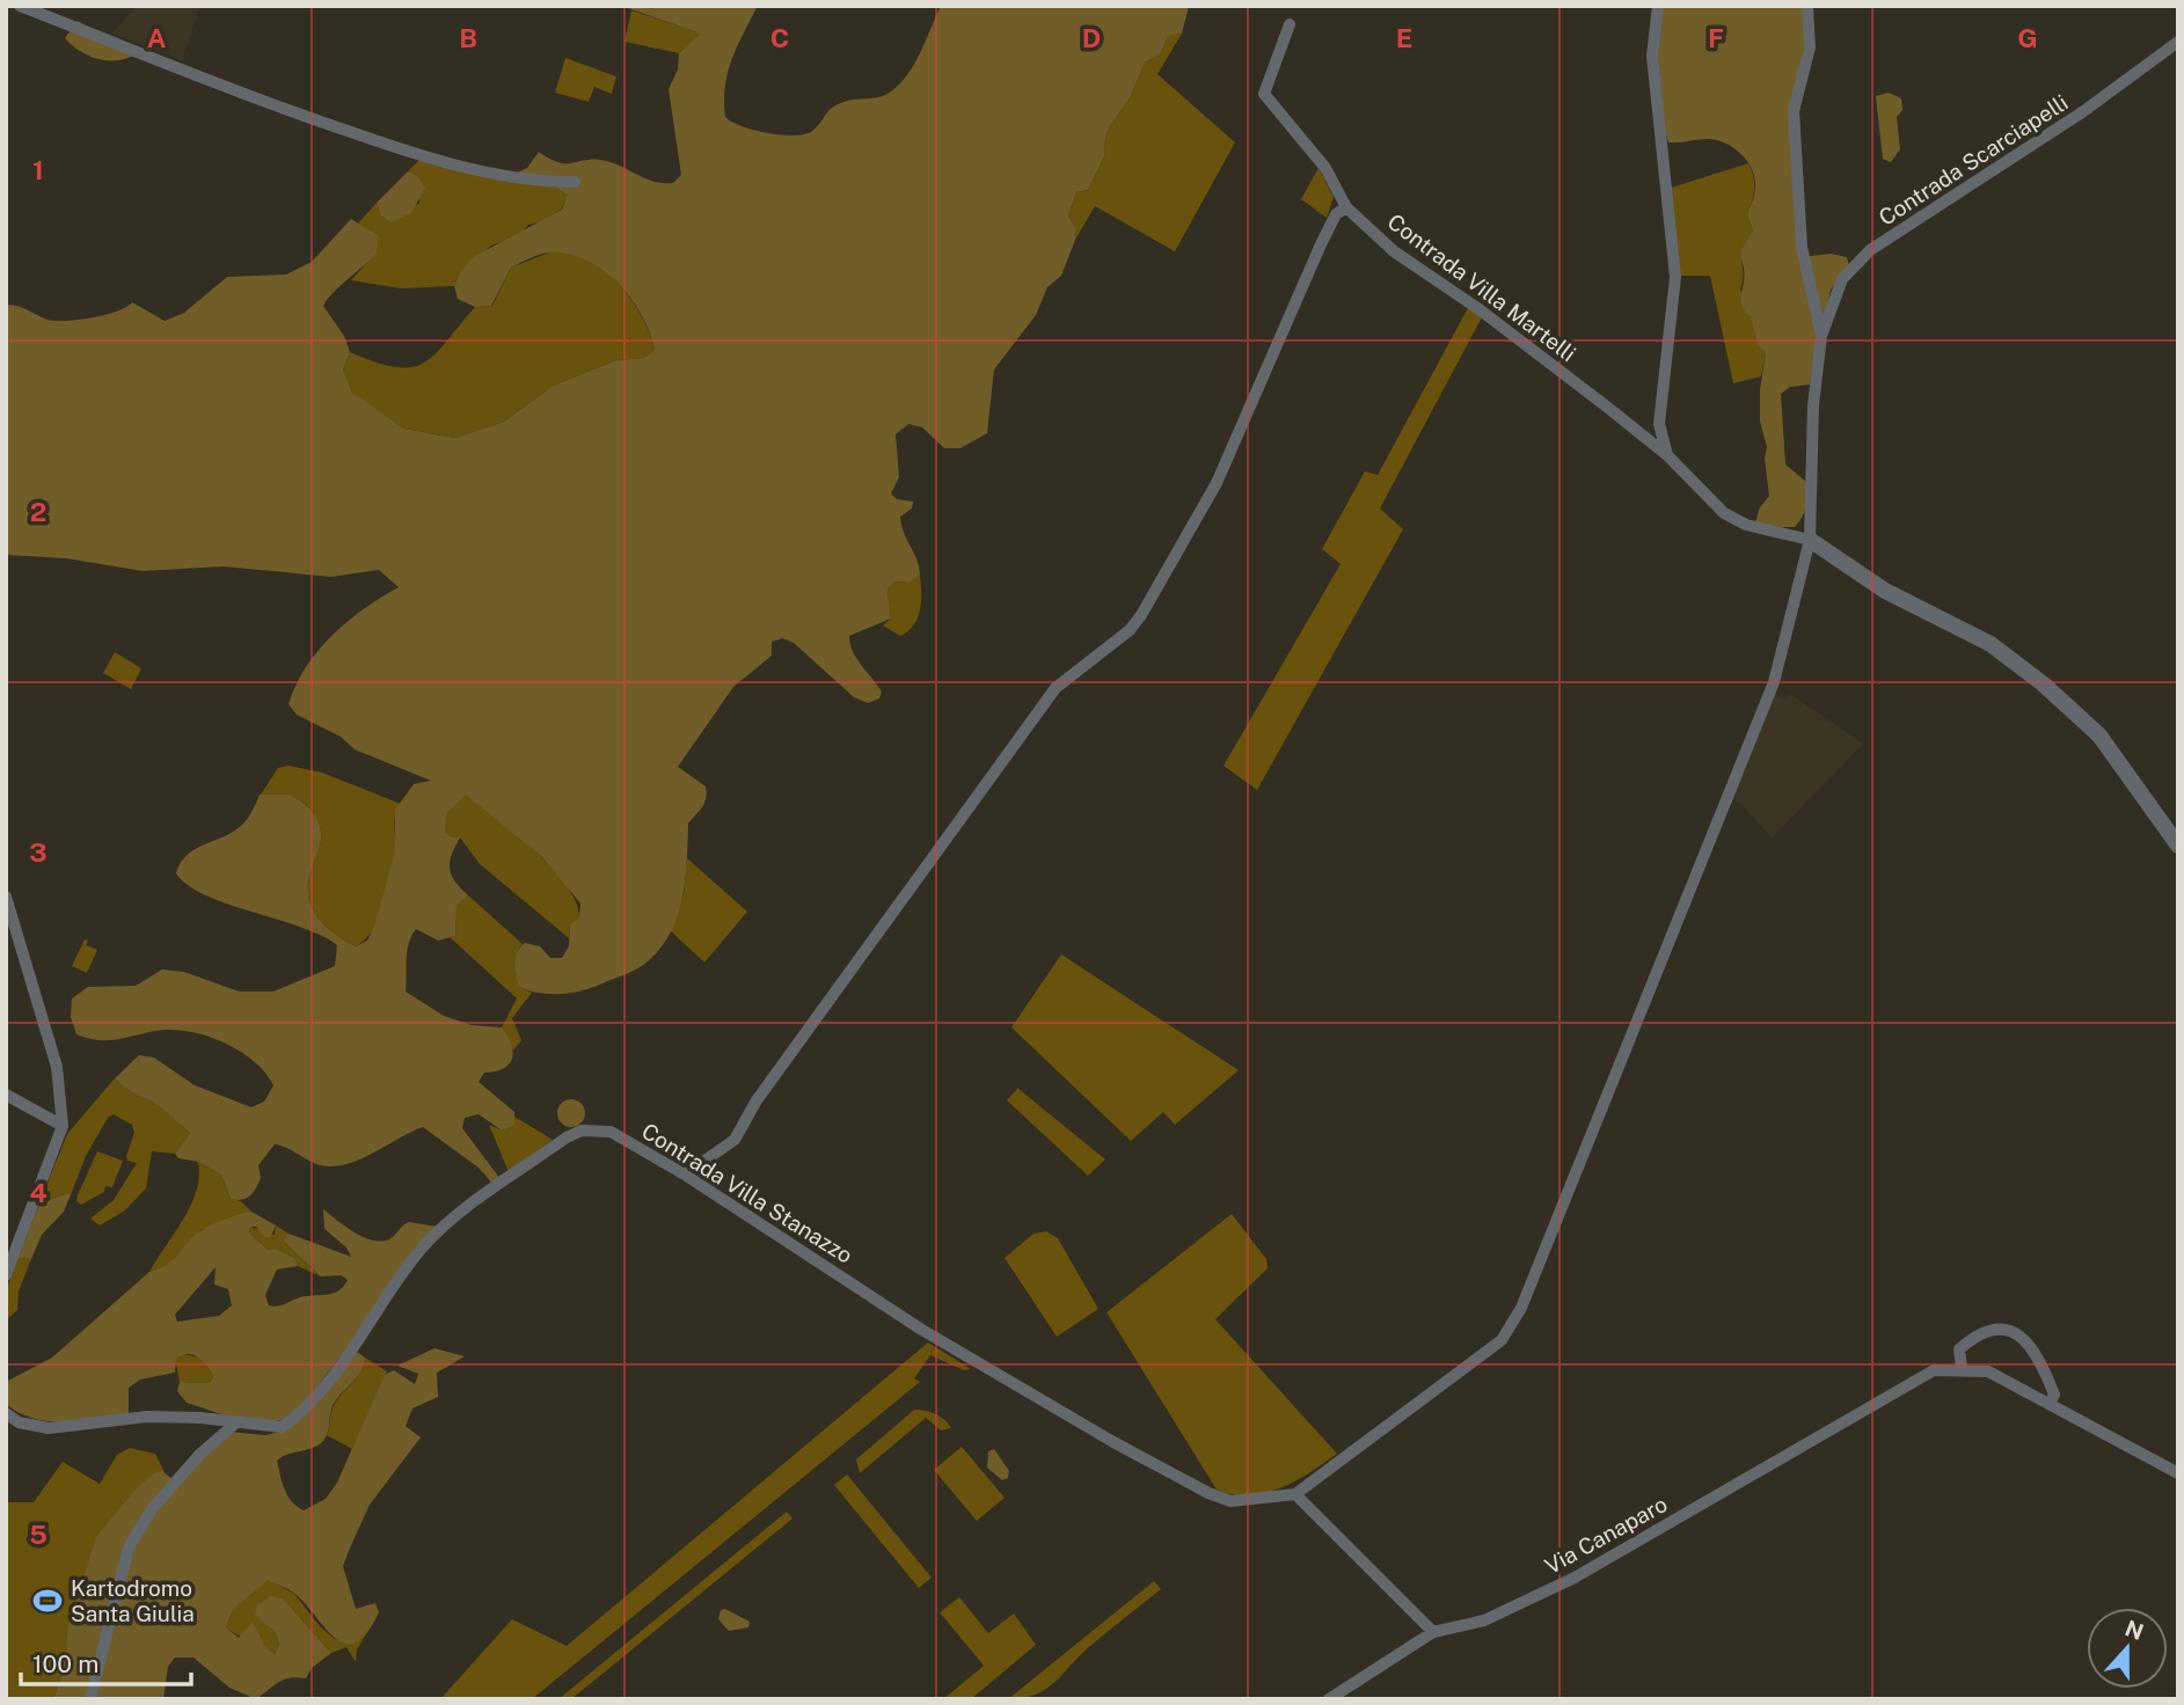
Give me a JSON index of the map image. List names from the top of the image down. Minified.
{"streets":{"street":["Contrada Scarciapelli","Contrada Villa Martelli","Contrada Villa Stanazzo","Via Canaparo"]},"places":{"sports":["Kartodromo Santa Giulia"]},"scale_bar":"100 m","north":"top","grid":{"columns":["A","B","C","D","E","F","G"],"rows":["1","2","3","4","5"]}}
